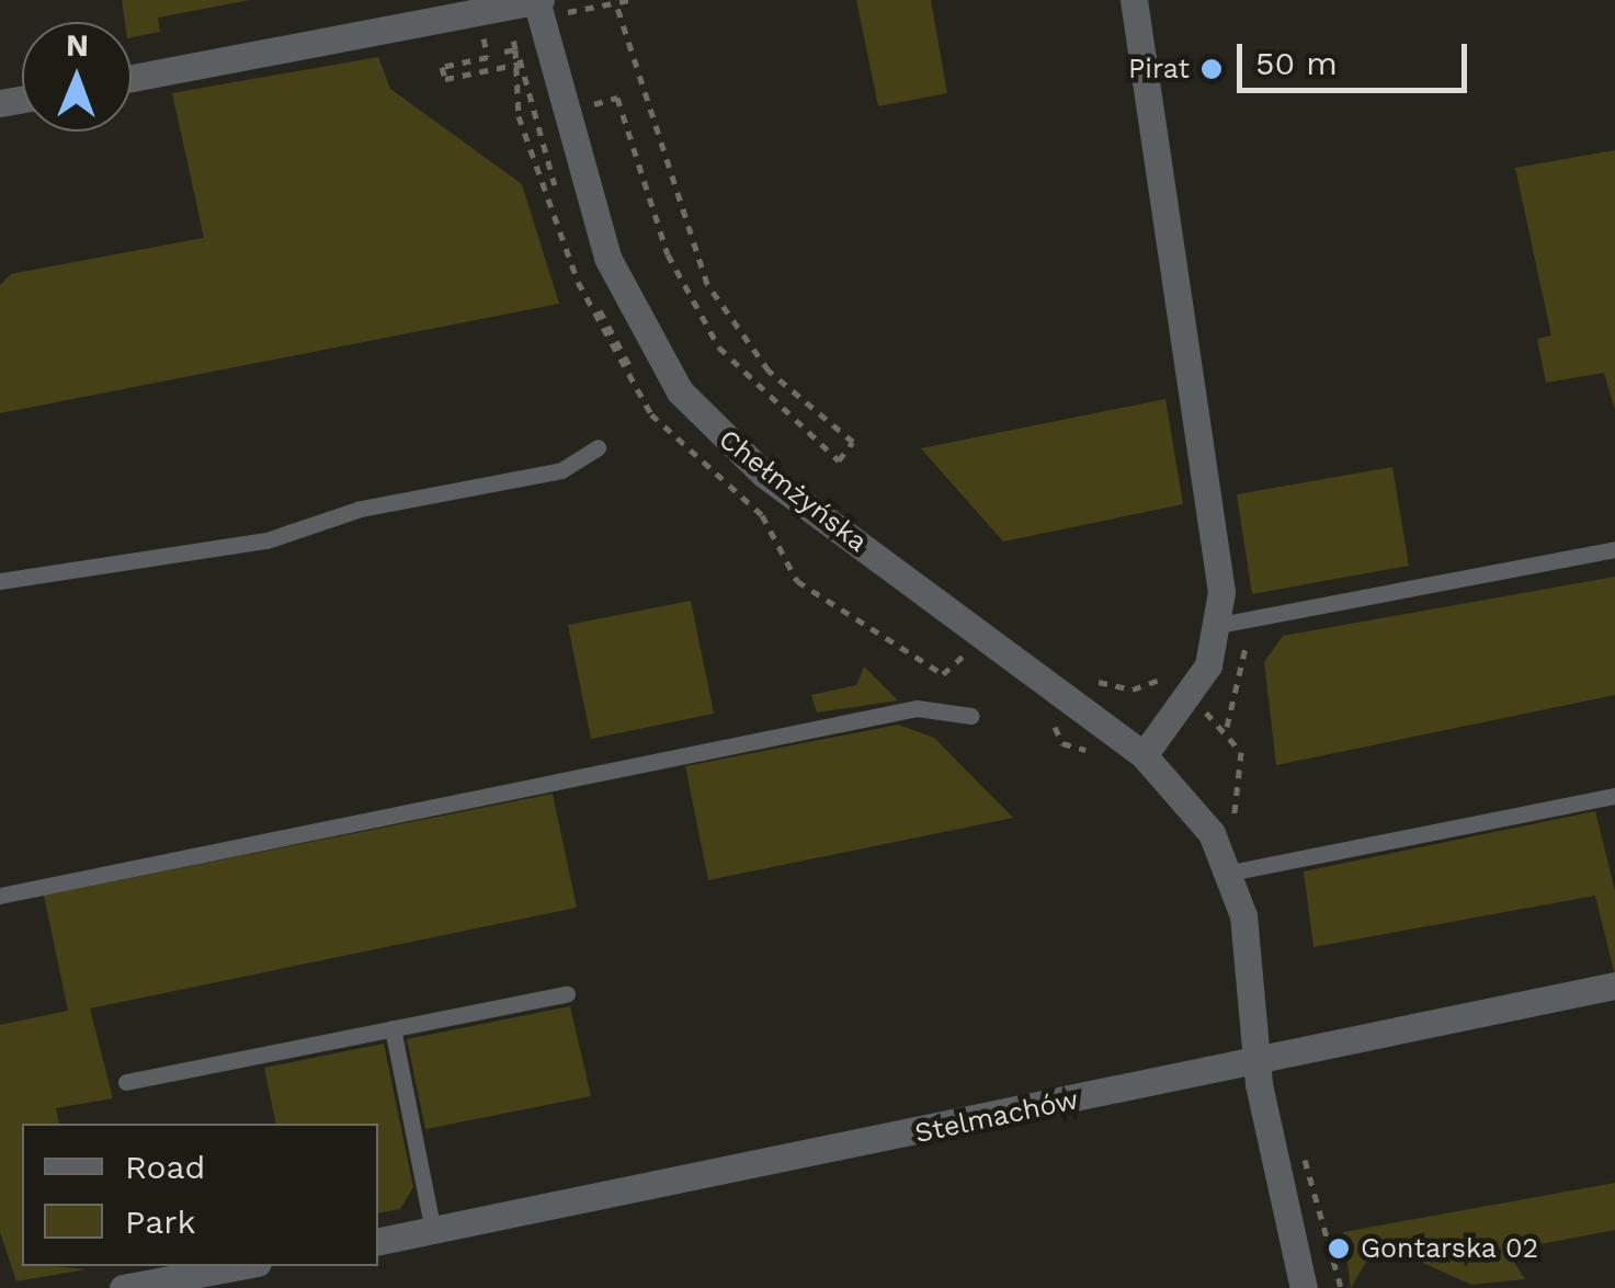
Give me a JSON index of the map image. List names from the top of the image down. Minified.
{"streets":{"street":["Chełmżyńska","Stelmachów"]},"crossings":[["Chełmżyńska","Stelmachów"]],"places":["Pirat","Gontarska 02"],"legend":["Road","Park"],"scale_bar":"50 m","north":"top"}
